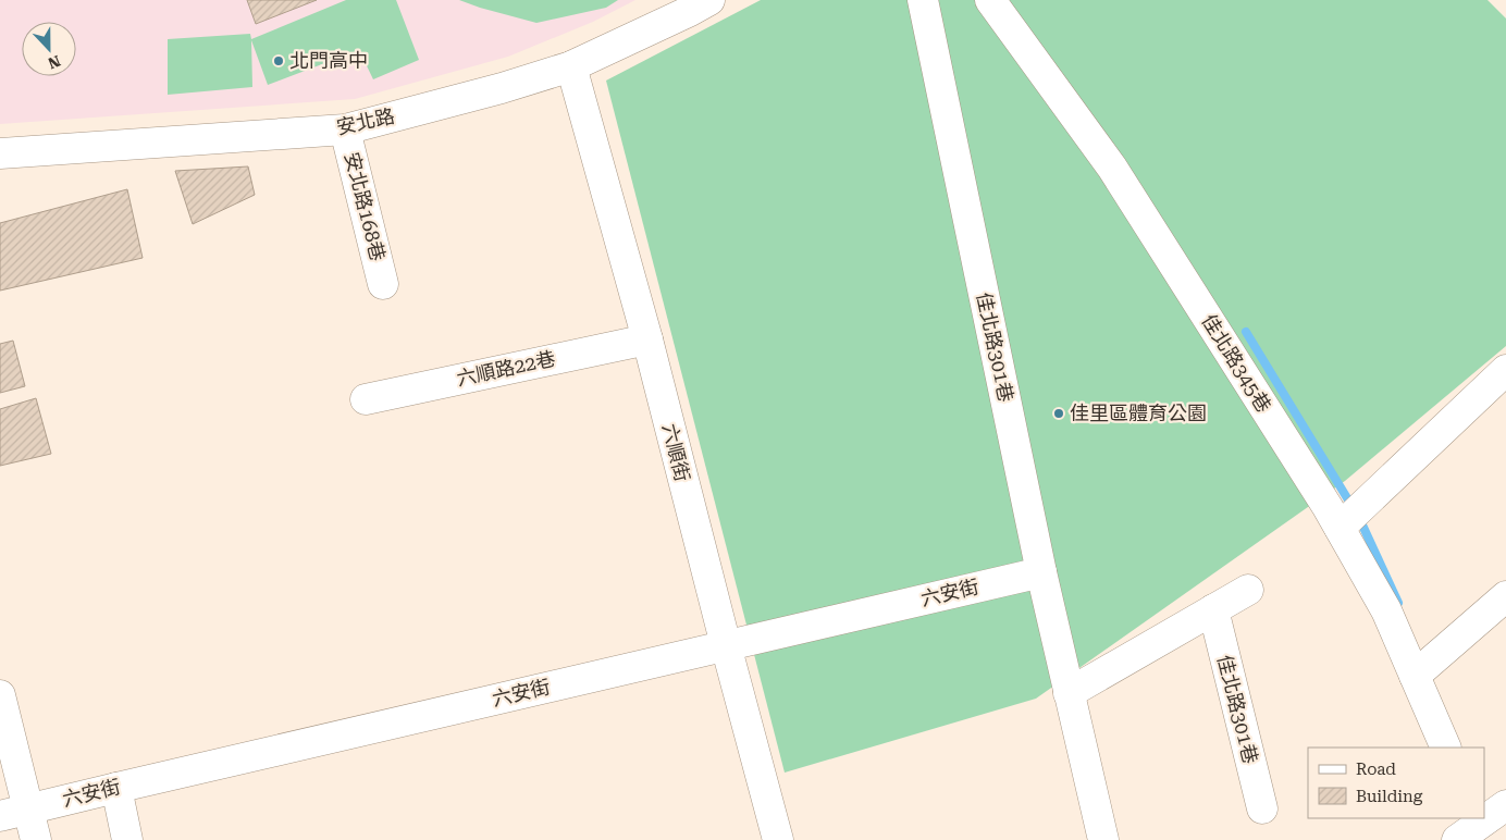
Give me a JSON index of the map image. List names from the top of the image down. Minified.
{"streets":{"street":["安北路","安北路168巷","佳北路301巷","佳北路345巷","六順路22巷","六順街","六安街"]},"crossings":[["安北路","安北路168巷"],["安北路","六順街"],["佳北路301巷","六安街"],["六順路22巷","六順街"],["六順街","六安街"]],"places":["北門高中","佳里區體育公園"],"legend":["Road","Building"],"north":"bottom"}
